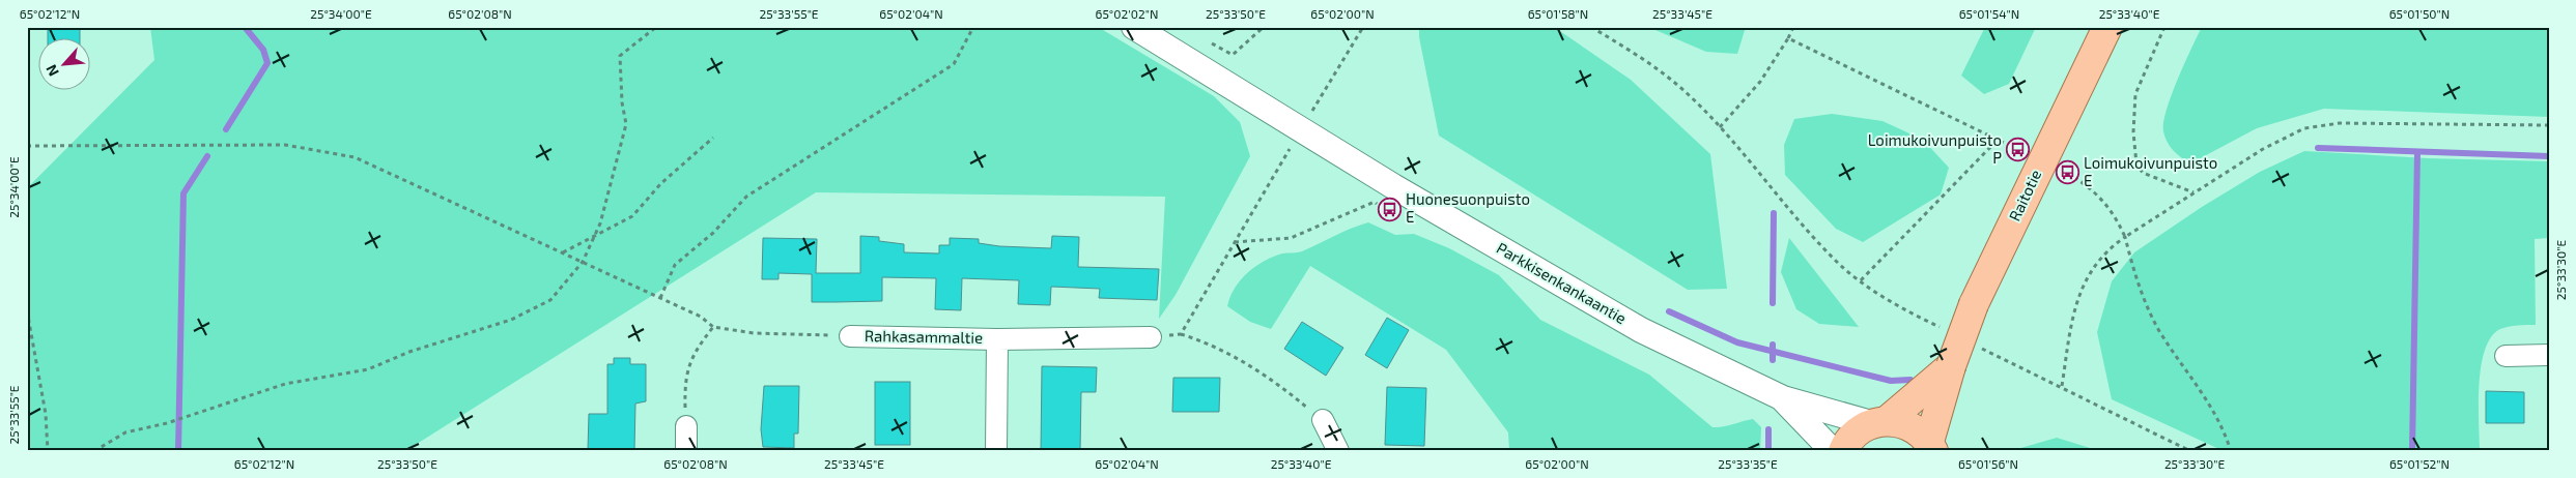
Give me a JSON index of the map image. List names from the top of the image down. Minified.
{"streets":{"main road":["Raitotie"],"street":["Parkkisenkankaantie","Rahkasammaltie"]},"crossings":[["Raitotie","Parkkisenkankaantie"]],"places":{"bus stop":["Loimukoivunpuisto P","Loimukoivunpuisto E","Huonesuonpuisto E"]},"north":"bottom left","coordinates":["65°02'12\"N","25°34'00\"E","65°02'08\"N","25°33'55\"E","65°02'04\"N","65°02'02\"N","25°33'50\"E","65°02'00\"N","65°01'58\"N","25°33'45\"E","65°01'54\"N","25°33'40\"E","65°01'50\"N","25°33'30\"E","25°33'35\"E","65°01'56\"N","65°01'52\"N"]}
